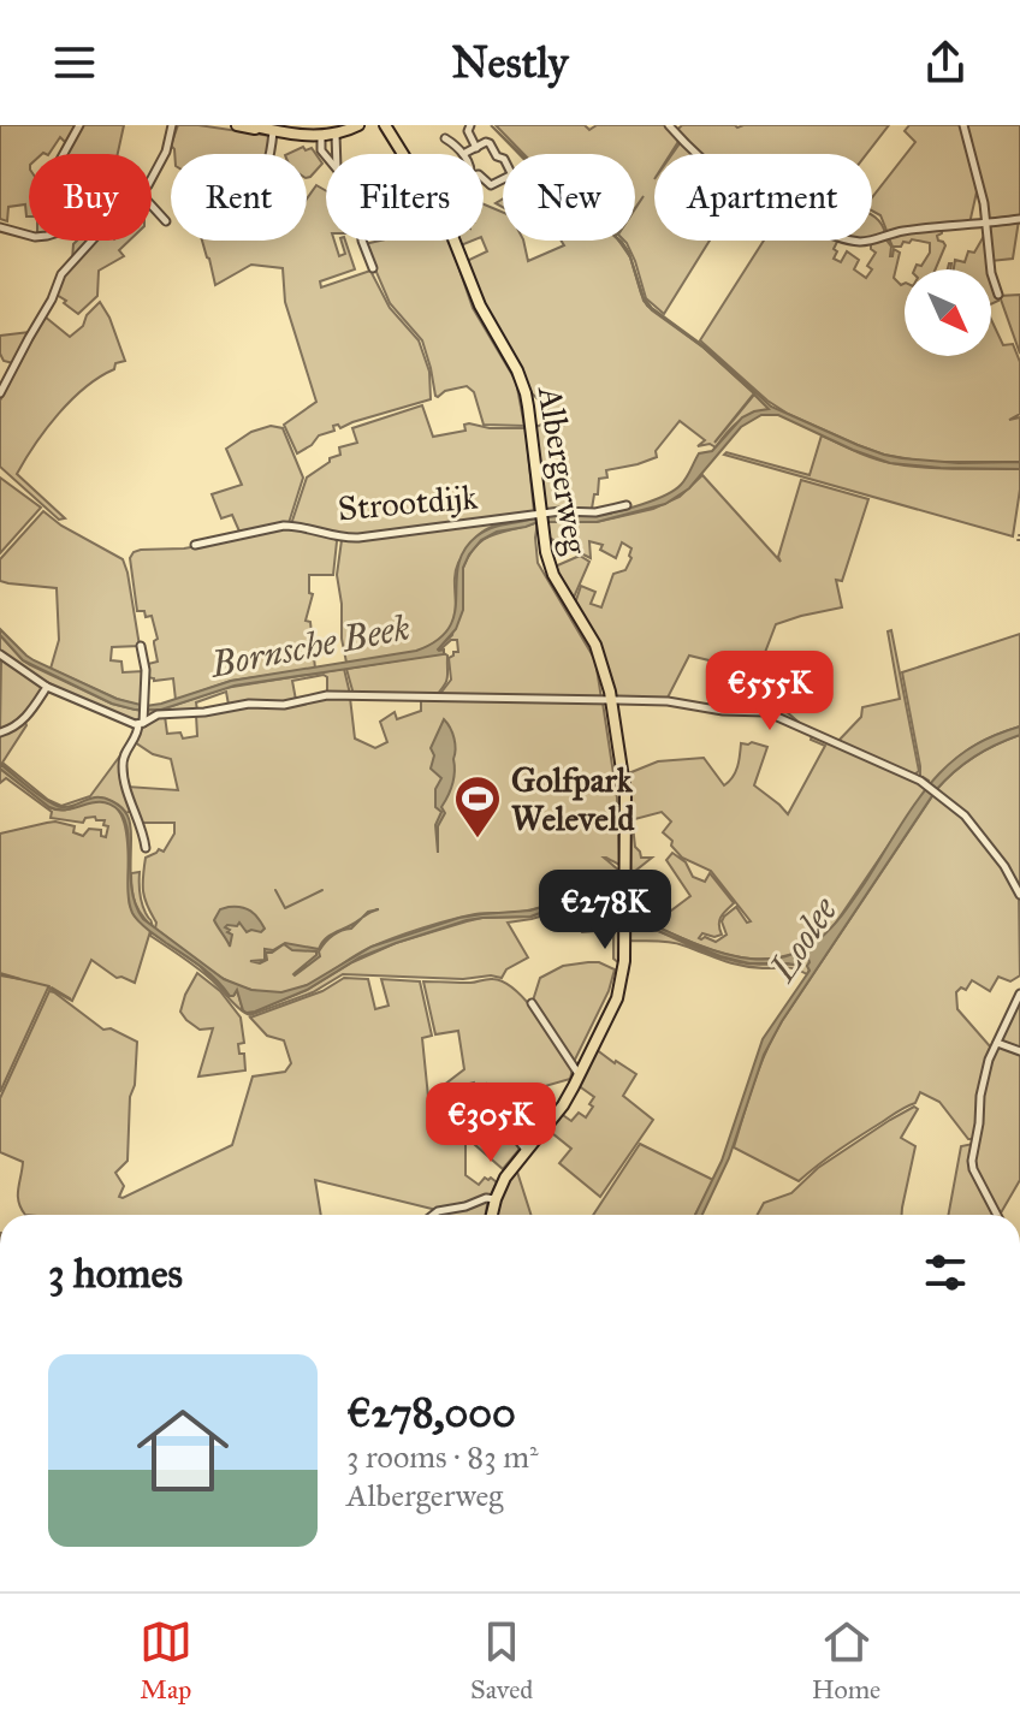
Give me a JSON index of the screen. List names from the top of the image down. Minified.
{"streets":{"main road":["Albergerweg"],"street":["Strootdijk"]},"crossings":[["Albergerweg","Strootdijk"]],"water":["Bornsche Beek","Loolee"],"places":{"sports":["Golfpark Weleveld"]},"north":"bottom right","page":{"header":"Nestly","chip":["Buy","Rent","Filters","New","Apartment"],"price":["€555K","€278K","€305K"],"heading":"3 homes","list":[{"name":"€278,000","note":"3 rooms · 83 m² · Albergerweg"}],"tabs":["Map","Saved","Home"]}}
